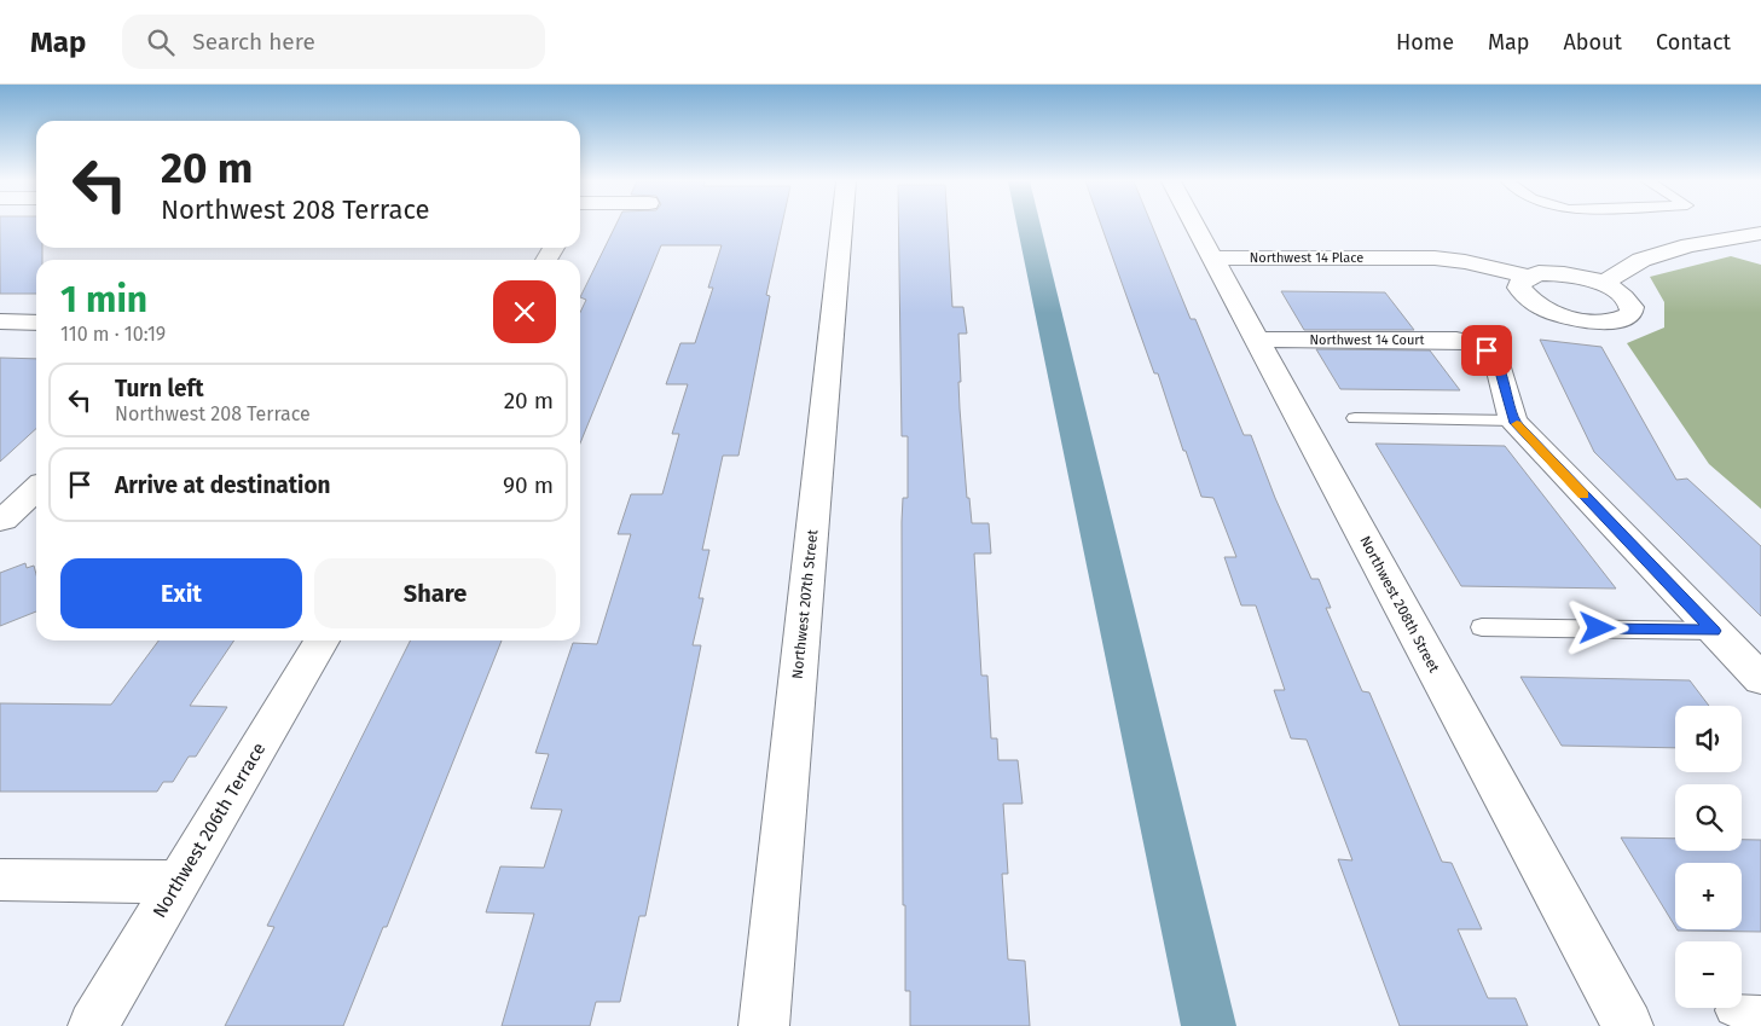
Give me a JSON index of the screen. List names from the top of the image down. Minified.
{"streets":{"street":["Northwest 14 Place","Northwest 14 Court","Northwest 207th Street","Northwest 208th Street","Northwest 206th Terrace"]},"crossings":[["Northwest 14 Place","Northwest 208th Street"],["Northwest 14 Court","Northwest 208th Street"]],"page":{"header":"Map","search":"Search here","nav":["Home","Map","About","Contact"],"turn":["20 m","Northwest 208 Terrace"],"heading":["1 min","110 m · 10:19"],"list":[{"name":"Turn left","note":"Northwest 208 Terrace","value":"20 m"},{"name":"Arrive at destination","value":"90 m"}],"buttons":["Exit","Share"],"map_buttons":["+","−"]}}
